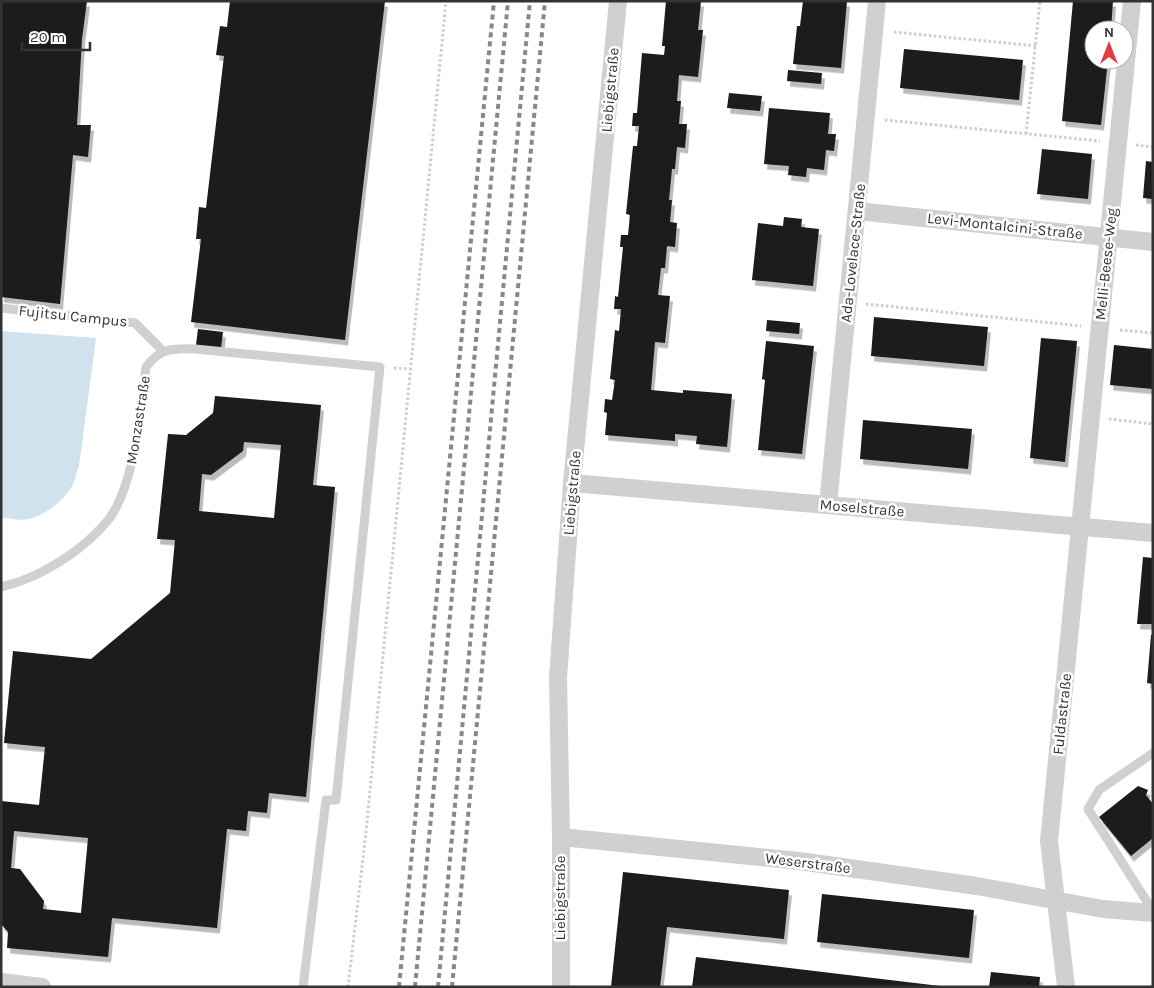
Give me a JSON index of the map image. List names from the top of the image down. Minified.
{"streets":{"street":["Liebigstraße","Levi-Montalcini-Straße","Ada-Lovelace-Straße","Melli-Beese-Weg","Moselstraße","Fuldastraße","Weserstraße"],"lane":["Fujitsu Campus","Monzastraße"]},"crossings":[["Liebigstraße","Moselstraße"],["Liebigstraße","Weserstraße"],["Levi-Montalcini-Straße","Ada-Lovelace-Straße"],["Levi-Montalcini-Straße","Melli-Beese-Weg"],["Ada-Lovelace-Straße","Moselstraße"],["Melli-Beese-Weg","Moselstraße"],["Melli-Beese-Weg","Fuldastraße"],["Fujitsu Campus","Monzastraße"],["Moselstraße","Fuldastraße"],["Fuldastraße","Weserstraße"]],"scale_bar":"20 m","north":"top"}
